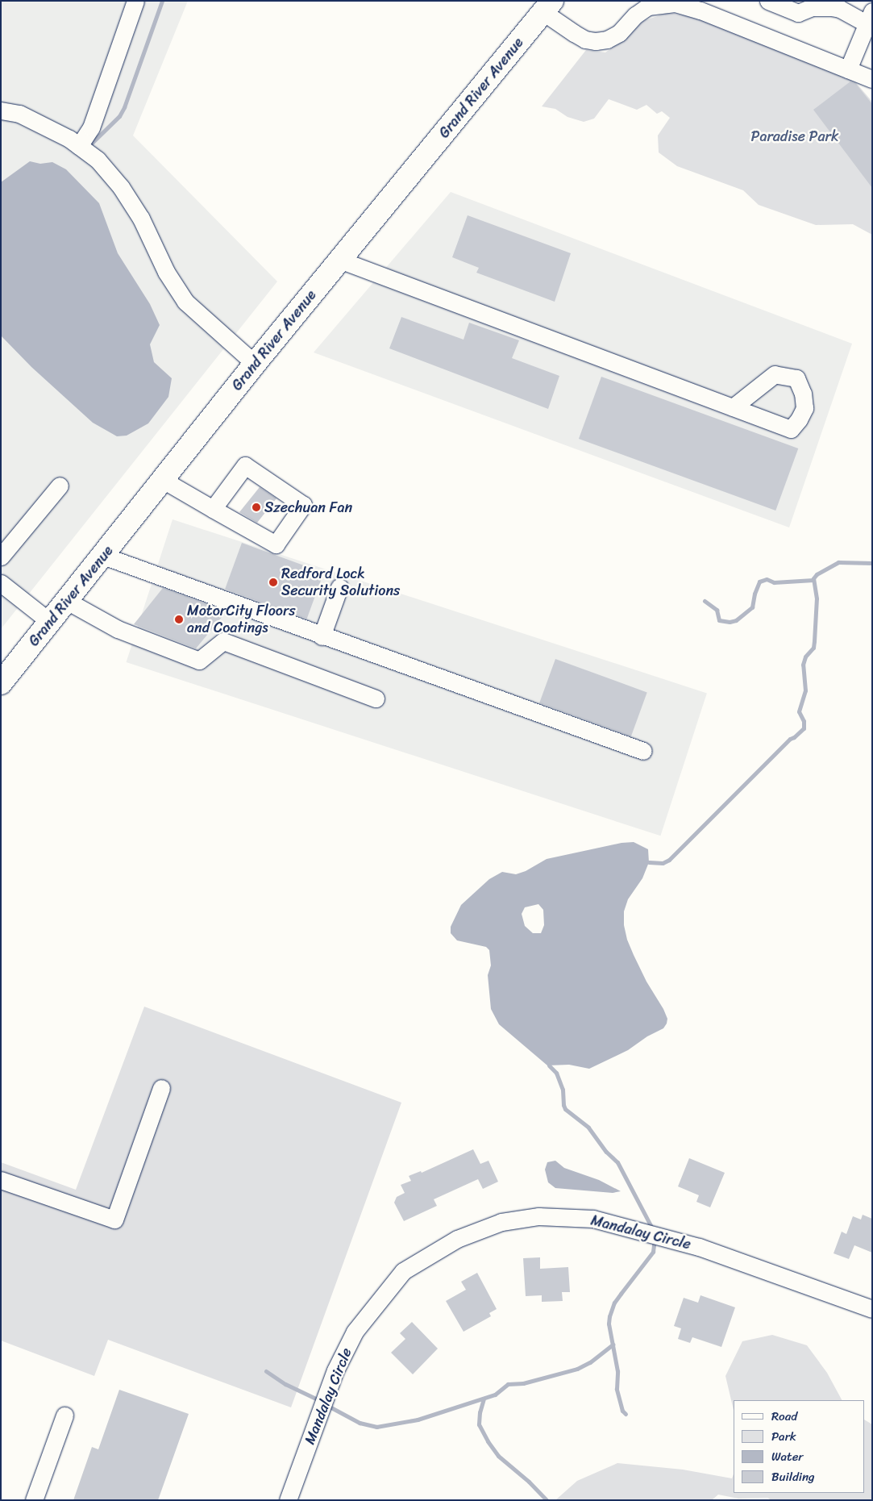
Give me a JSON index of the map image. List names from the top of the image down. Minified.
{"streets":{"main road":["Grand River Avenue"],"street":["Mandalay Circle"]},"parks":["Paradise Park"],"places":["Szechuan Fan","Redford Lock Security Solutions","MotorCity Floors and Coatings"],"legend":["Road","Park","Water","Building"]}
